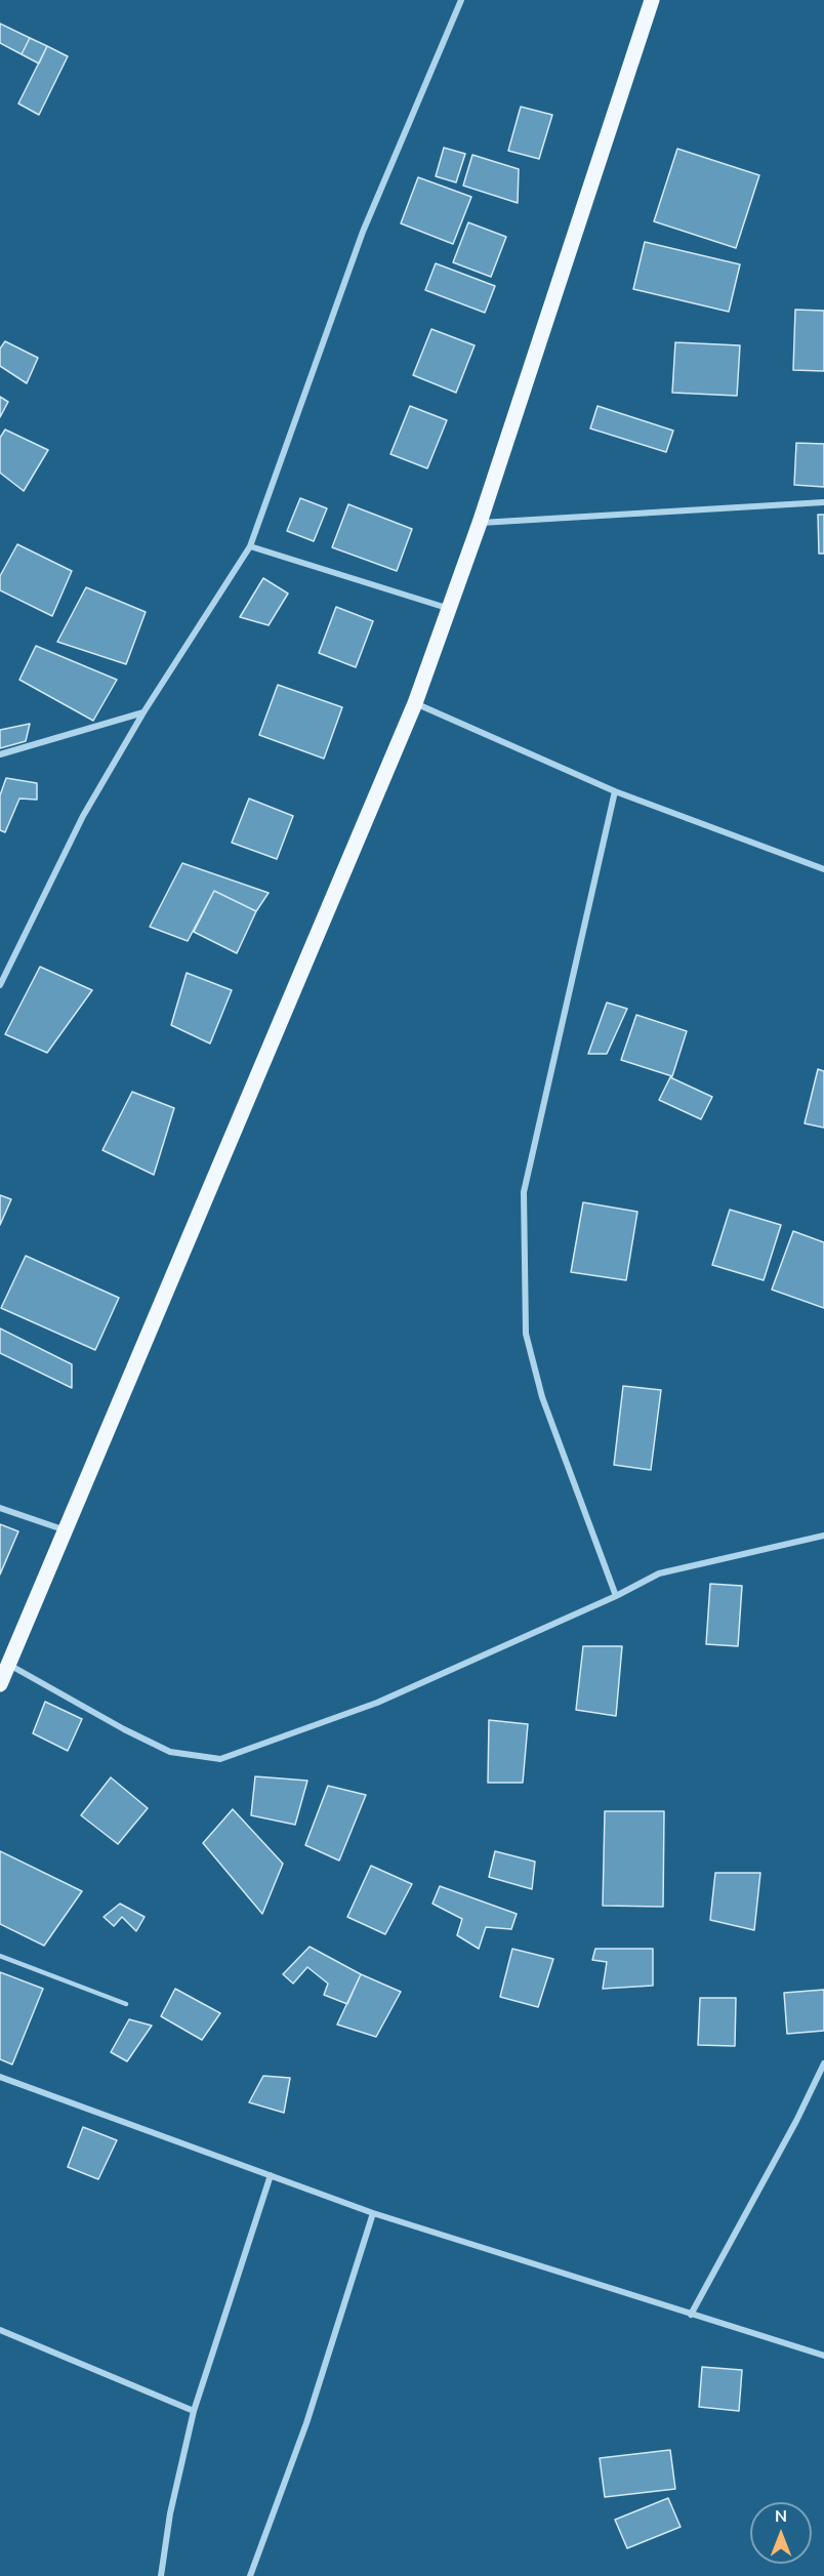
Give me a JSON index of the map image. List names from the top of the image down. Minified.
{"north":"top"}
